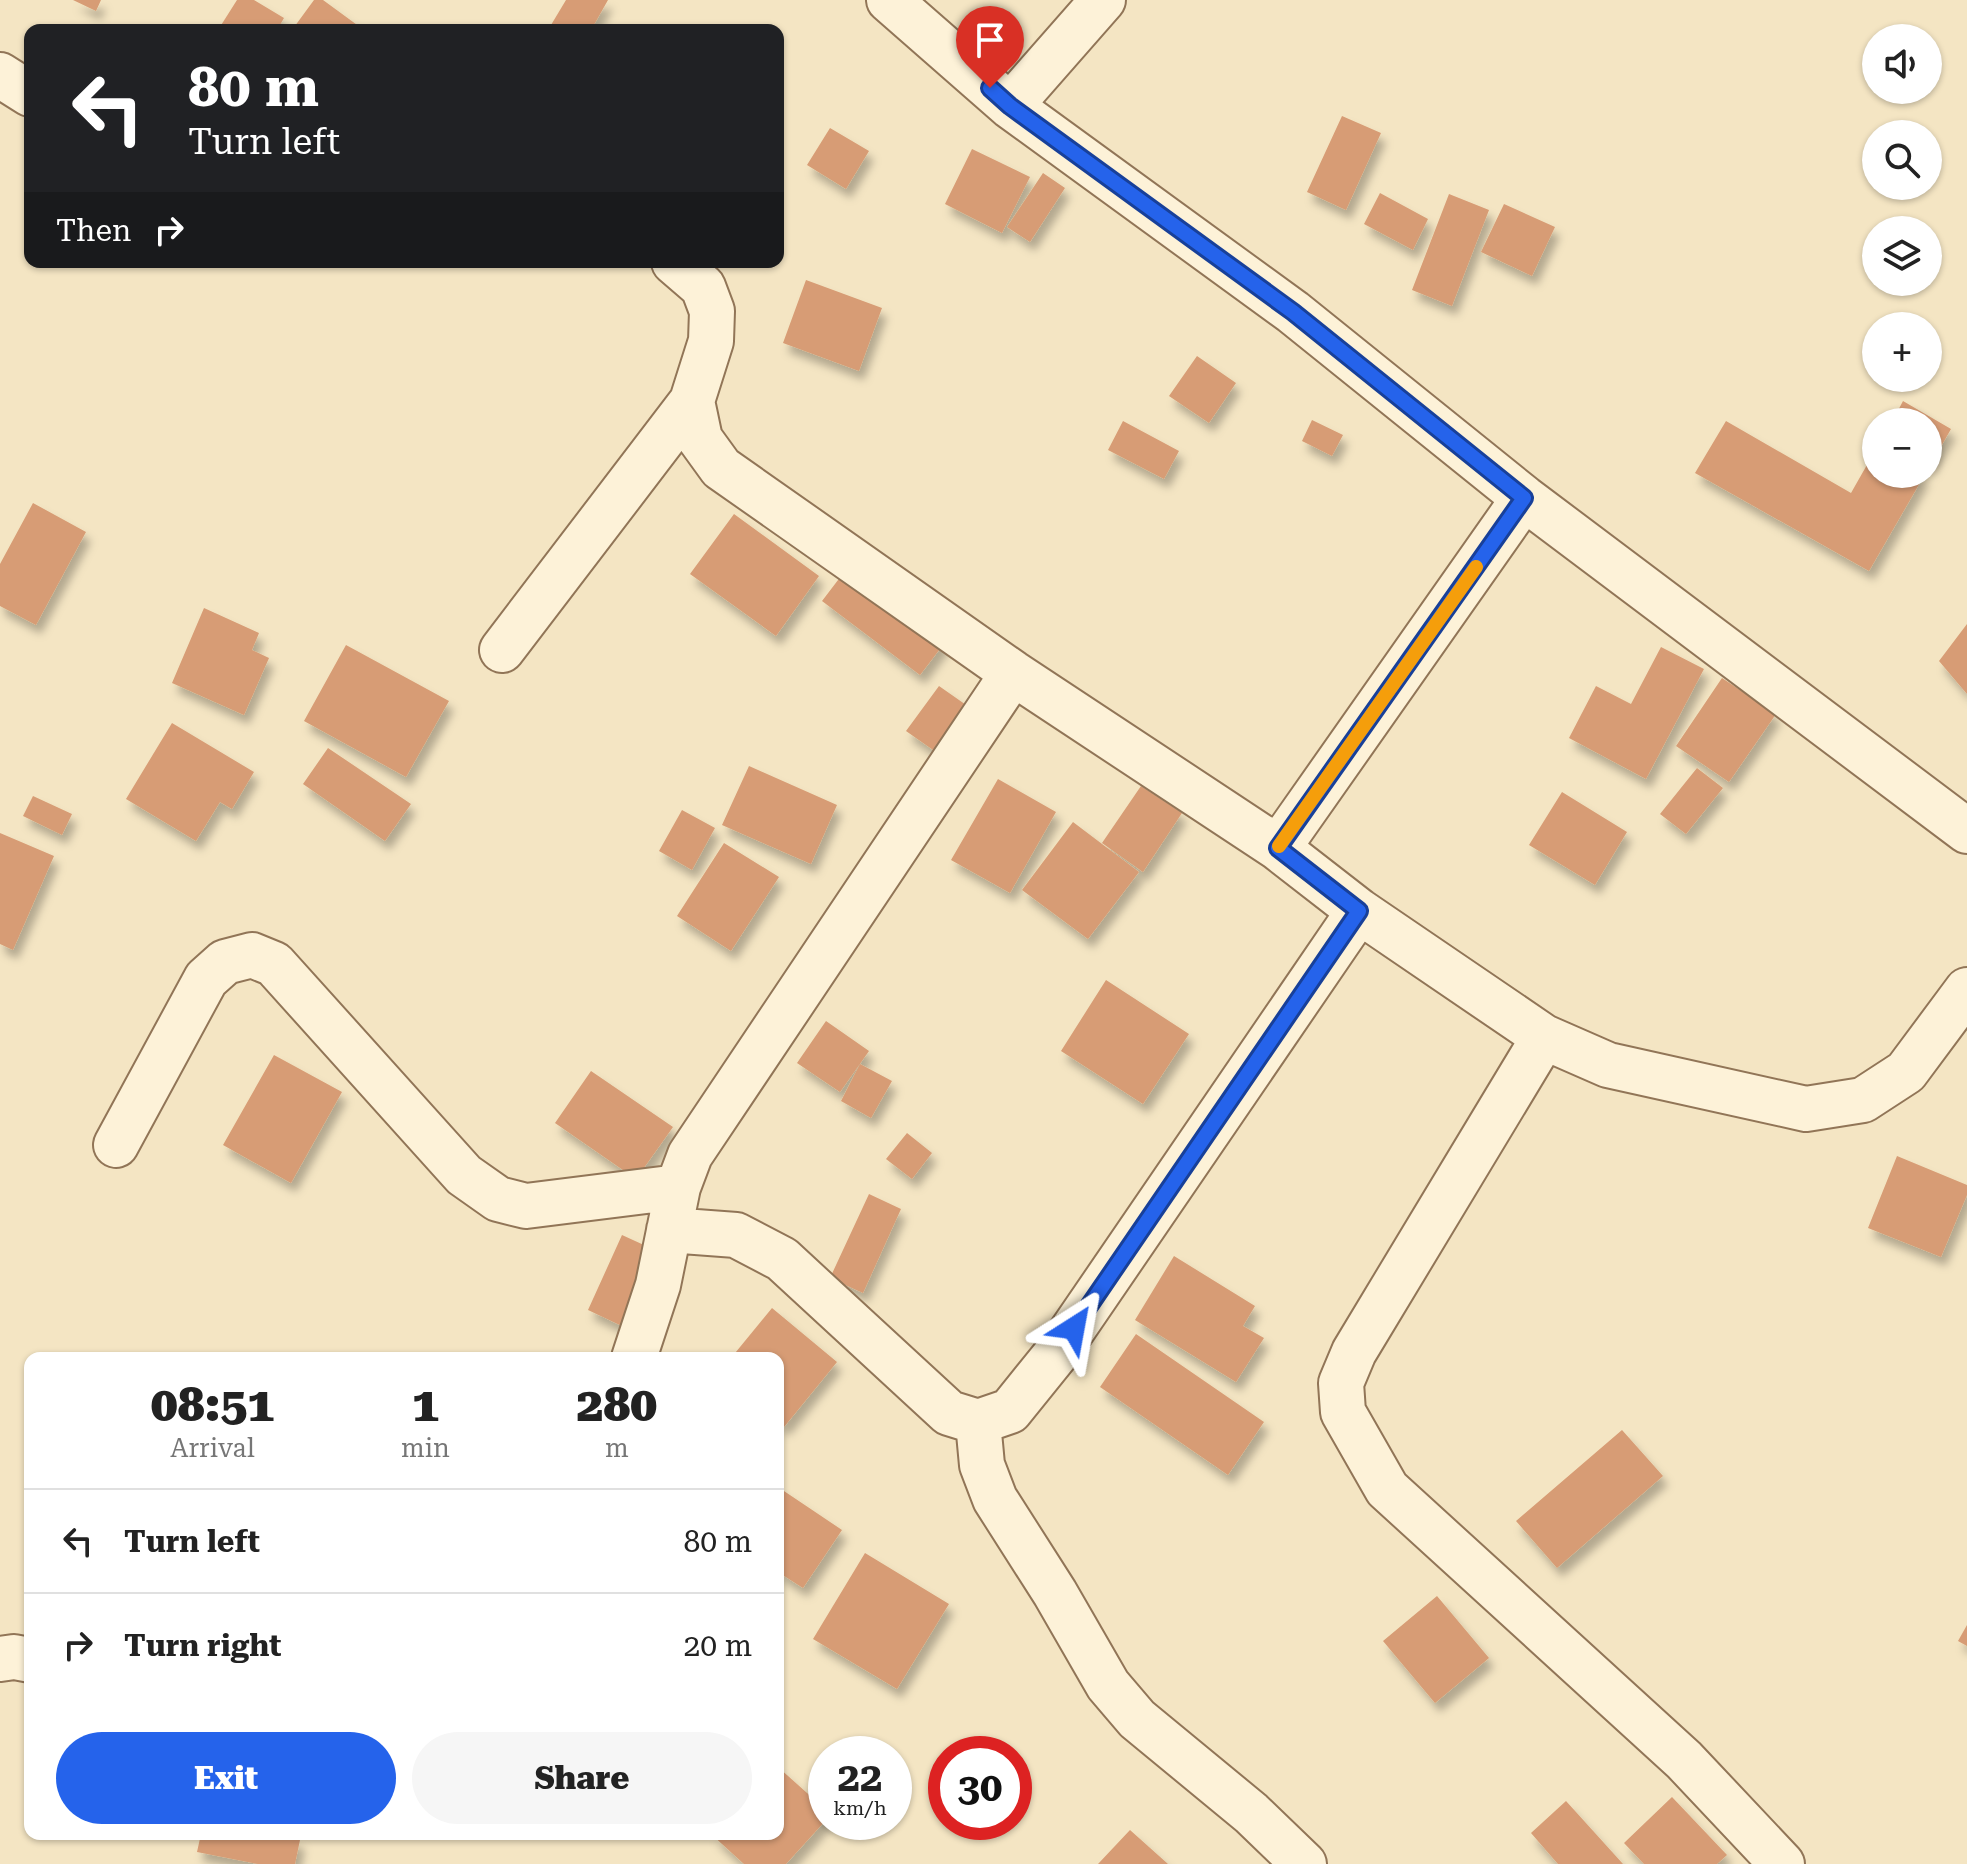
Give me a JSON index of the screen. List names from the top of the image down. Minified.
{"page":{"map_buttons":["+","−"],"turn":["80 m","Turn left"],"then":"Then","eta":["08:51","Arrival","1","min","280","m"],"list":[{"name":"Turn left","value":"80 m"},{"name":"Turn right","value":"20 m"}],"buttons":["Exit","Share"],"speed":"22 km/h","limit":"30"}}
